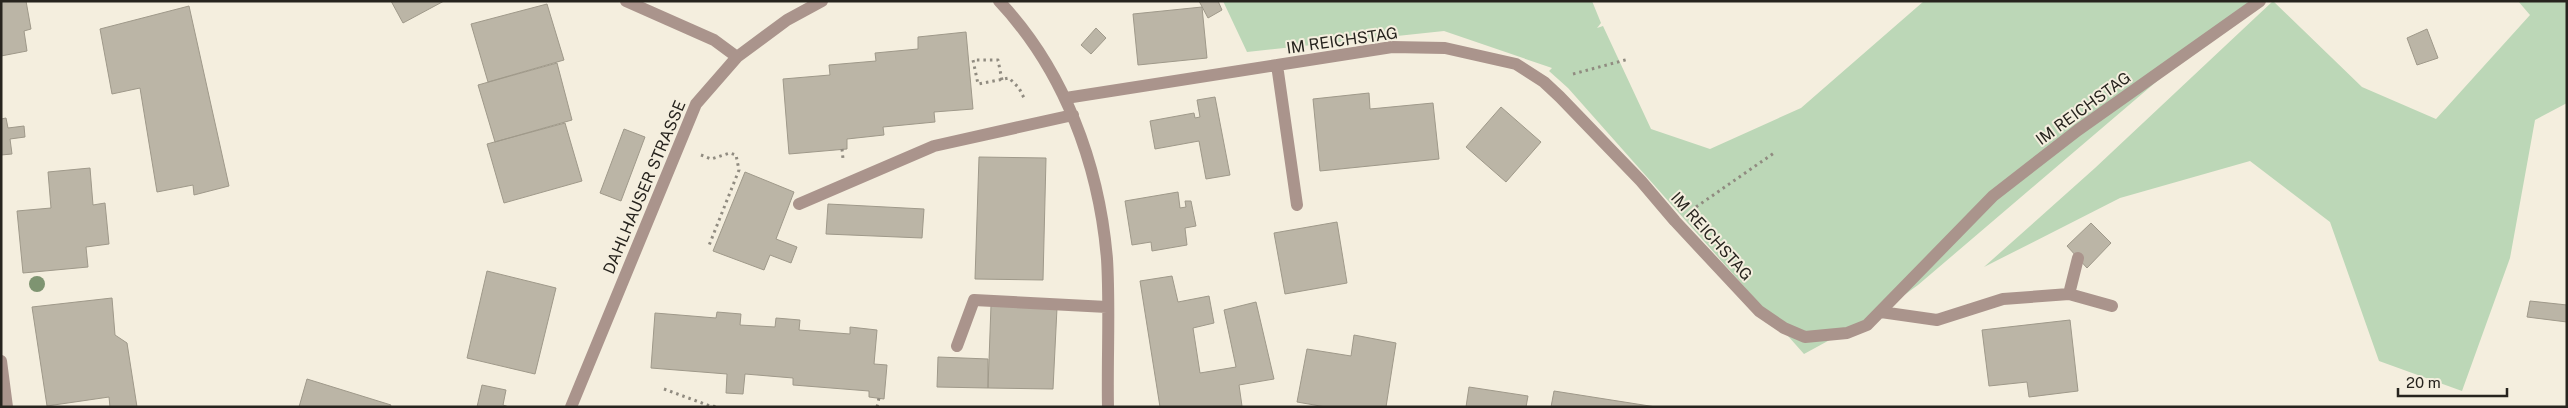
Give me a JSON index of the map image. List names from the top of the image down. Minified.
{"streets":{"street":["IM REICHSTAG","DAHLHAUSER STRASSE"]},"scale_bar":"20 m"}
